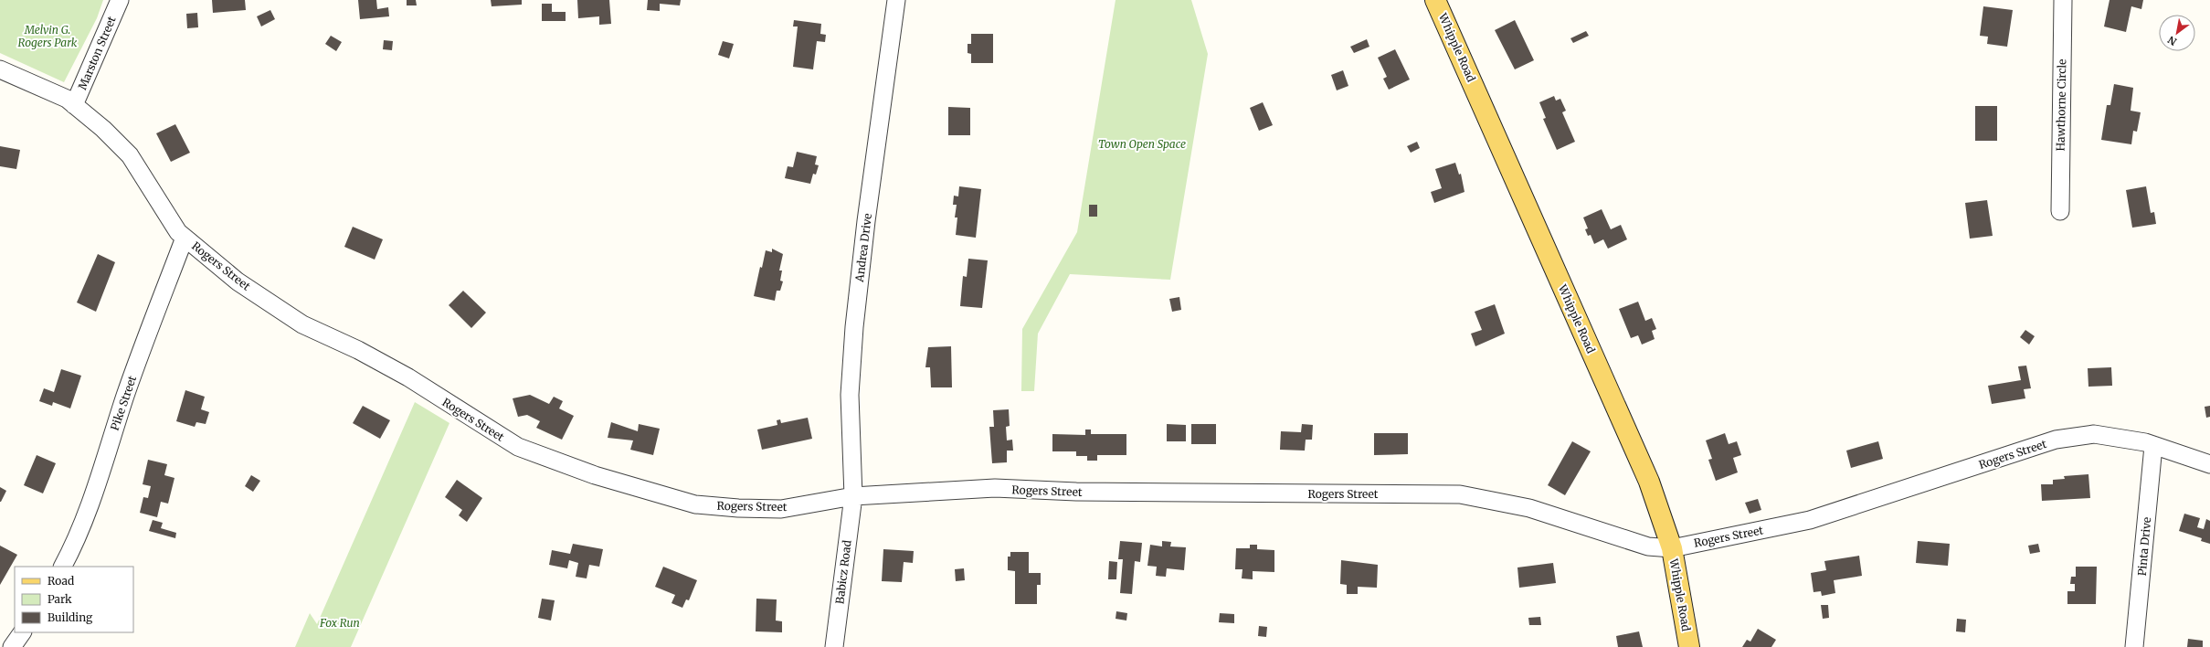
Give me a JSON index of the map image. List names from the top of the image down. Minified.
{"streets":{"main road":["Whipple Road"],"street":["Marston Street","Hawthorne Circle","Andrea Drive","Rogers Street","Pike Street","Pinta Drive","Babicz Road"]},"crossings":[["Whipple Road","Rogers Street"],["Marston Street","Rogers Street"],["Andrea Drive","Rogers Street"],["Andrea Drive","Babicz Road"],["Rogers Street","Pike Street"],["Rogers Street","Pinta Drive"],["Rogers Street","Babicz Road"]],"parks":["Melvin G. Rogers Park","Town Open Space","Fox Run"],"legend":["Road","Park","Building"],"north":"bottom left"}
